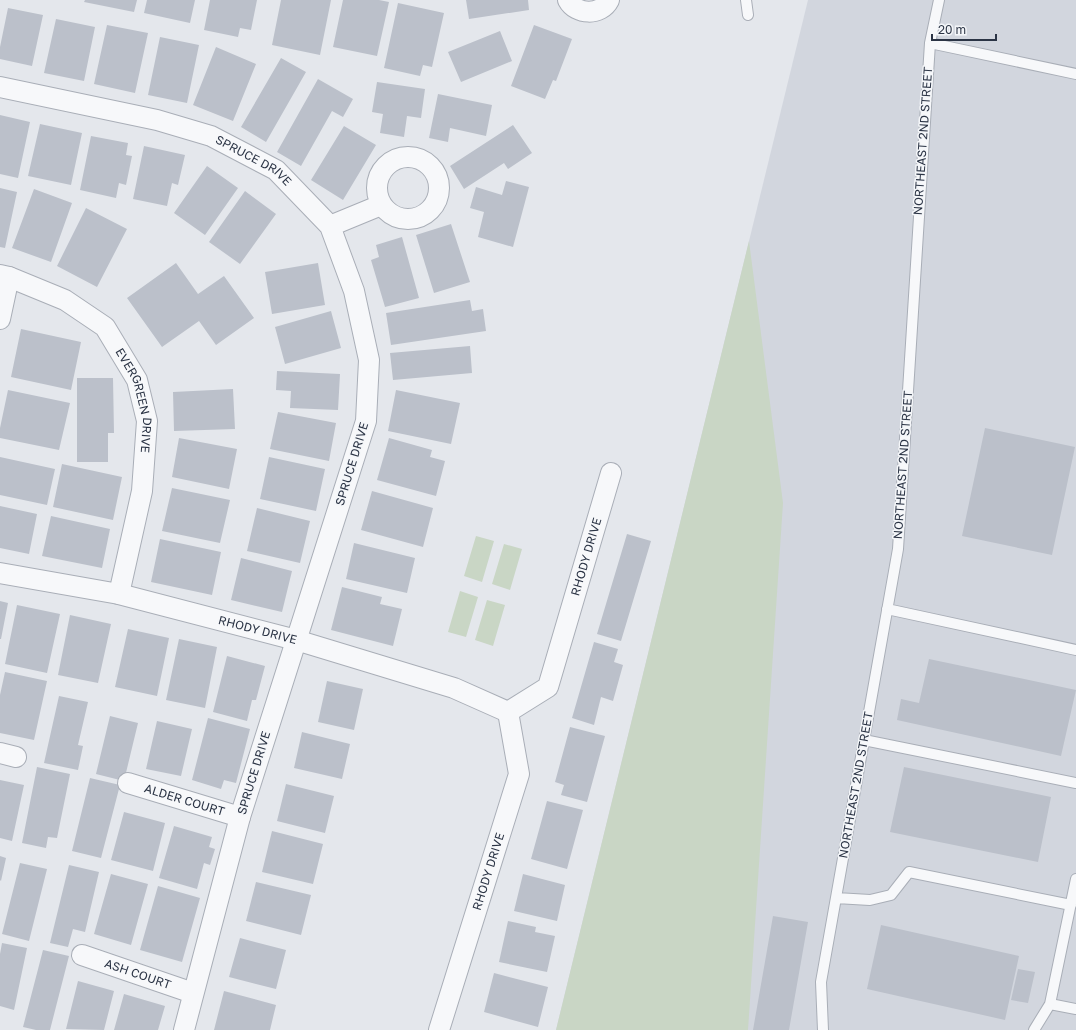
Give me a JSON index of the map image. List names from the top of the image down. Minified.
{"streets":{"street":["SPRUCE DRIVE","EVERGREEN DRIVE","RHODY DRIVE","ALDER COURT","ASH COURT"],"lane":["NORTHEAST 2ND STREET"]},"crossings":[["SPRUCE DRIVE","RHODY DRIVE"],["SPRUCE DRIVE","ALDER COURT"],["SPRUCE DRIVE","ASH COURT"],["EVERGREEN DRIVE","RHODY DRIVE"]],"scale_bar":"20 m"}
